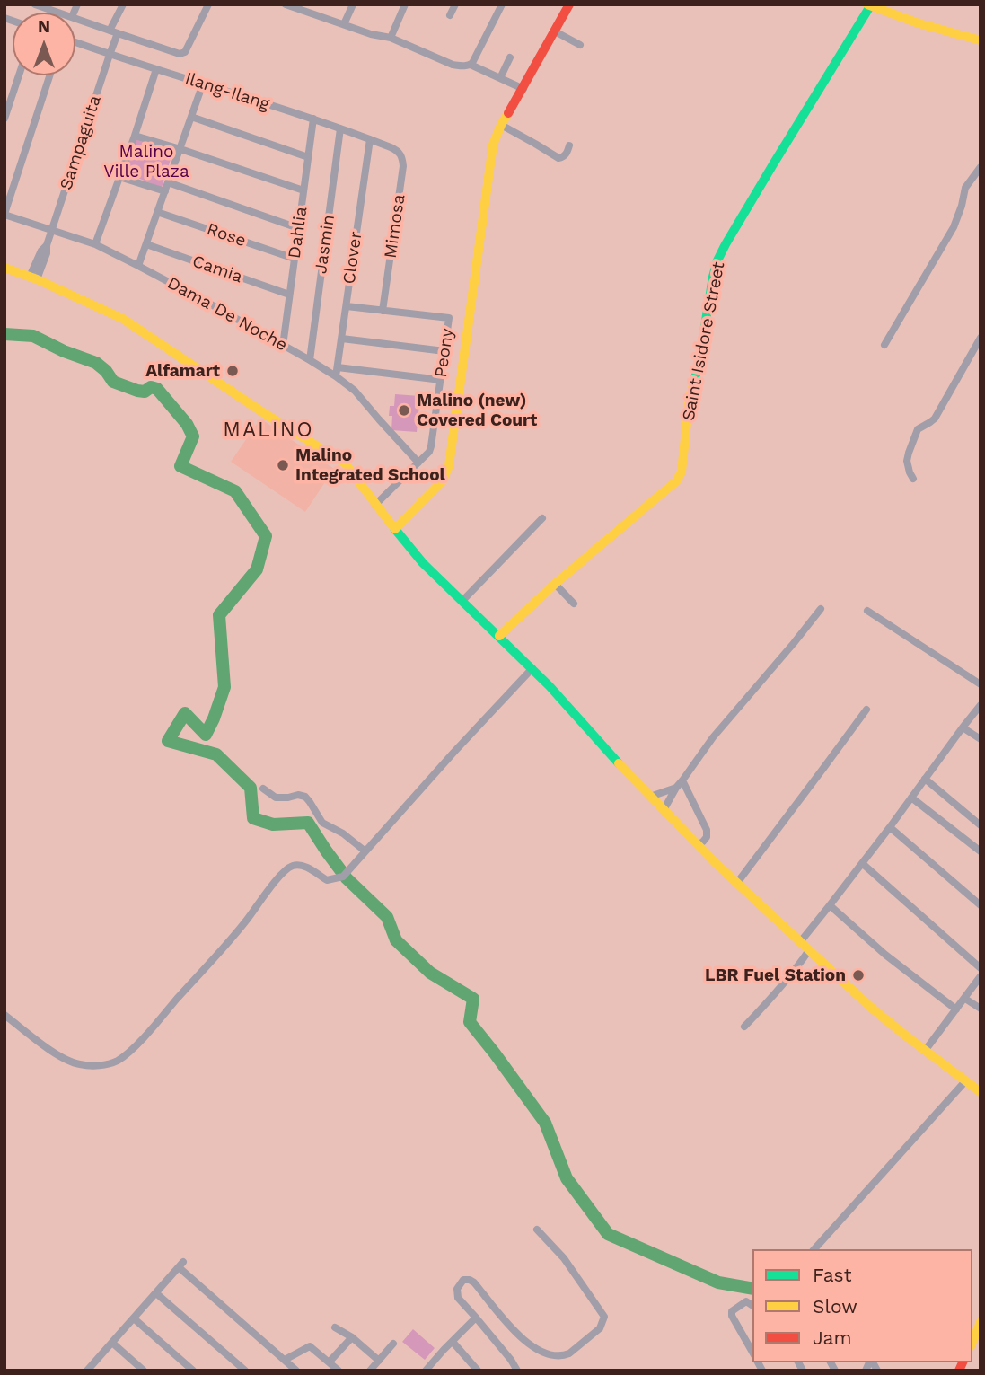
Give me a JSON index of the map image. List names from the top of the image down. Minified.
{"streets":{"street":["Ilang-Ilang","Sampaguita","Mimosa","Dahlia","Rose","Jasmin","Clover","Camia","Dama De Noche","Saint Isidore Street","Peony"]},"crossings":[["Ilang-Ilang","Sampaguita"],["Ilang-Ilang","Mimosa"],["Ilang-Ilang","Dahlia"],["Ilang-Ilang","Jasmin"],["Ilang-Ilang","Clover"],["Sampaguita","Dama De Noche"],["Mimosa","Peony"],["Dahlia","Rose"],["Dahlia","Camia"],["Dahlia","Dama De Noche"],["Jasmin","Dama De Noche"],["Clover","Dama De Noche"],["Dama De Noche","Peony"]],"districts":["MALINO"],"parks":["Malino Ville Plaza"],"places":["Alfamart","Malino (new) Covered Court","Malino Integrated School","LBR Fuel Station"],"legend":["Fast","Slow","Jam"],"north":"top"}
